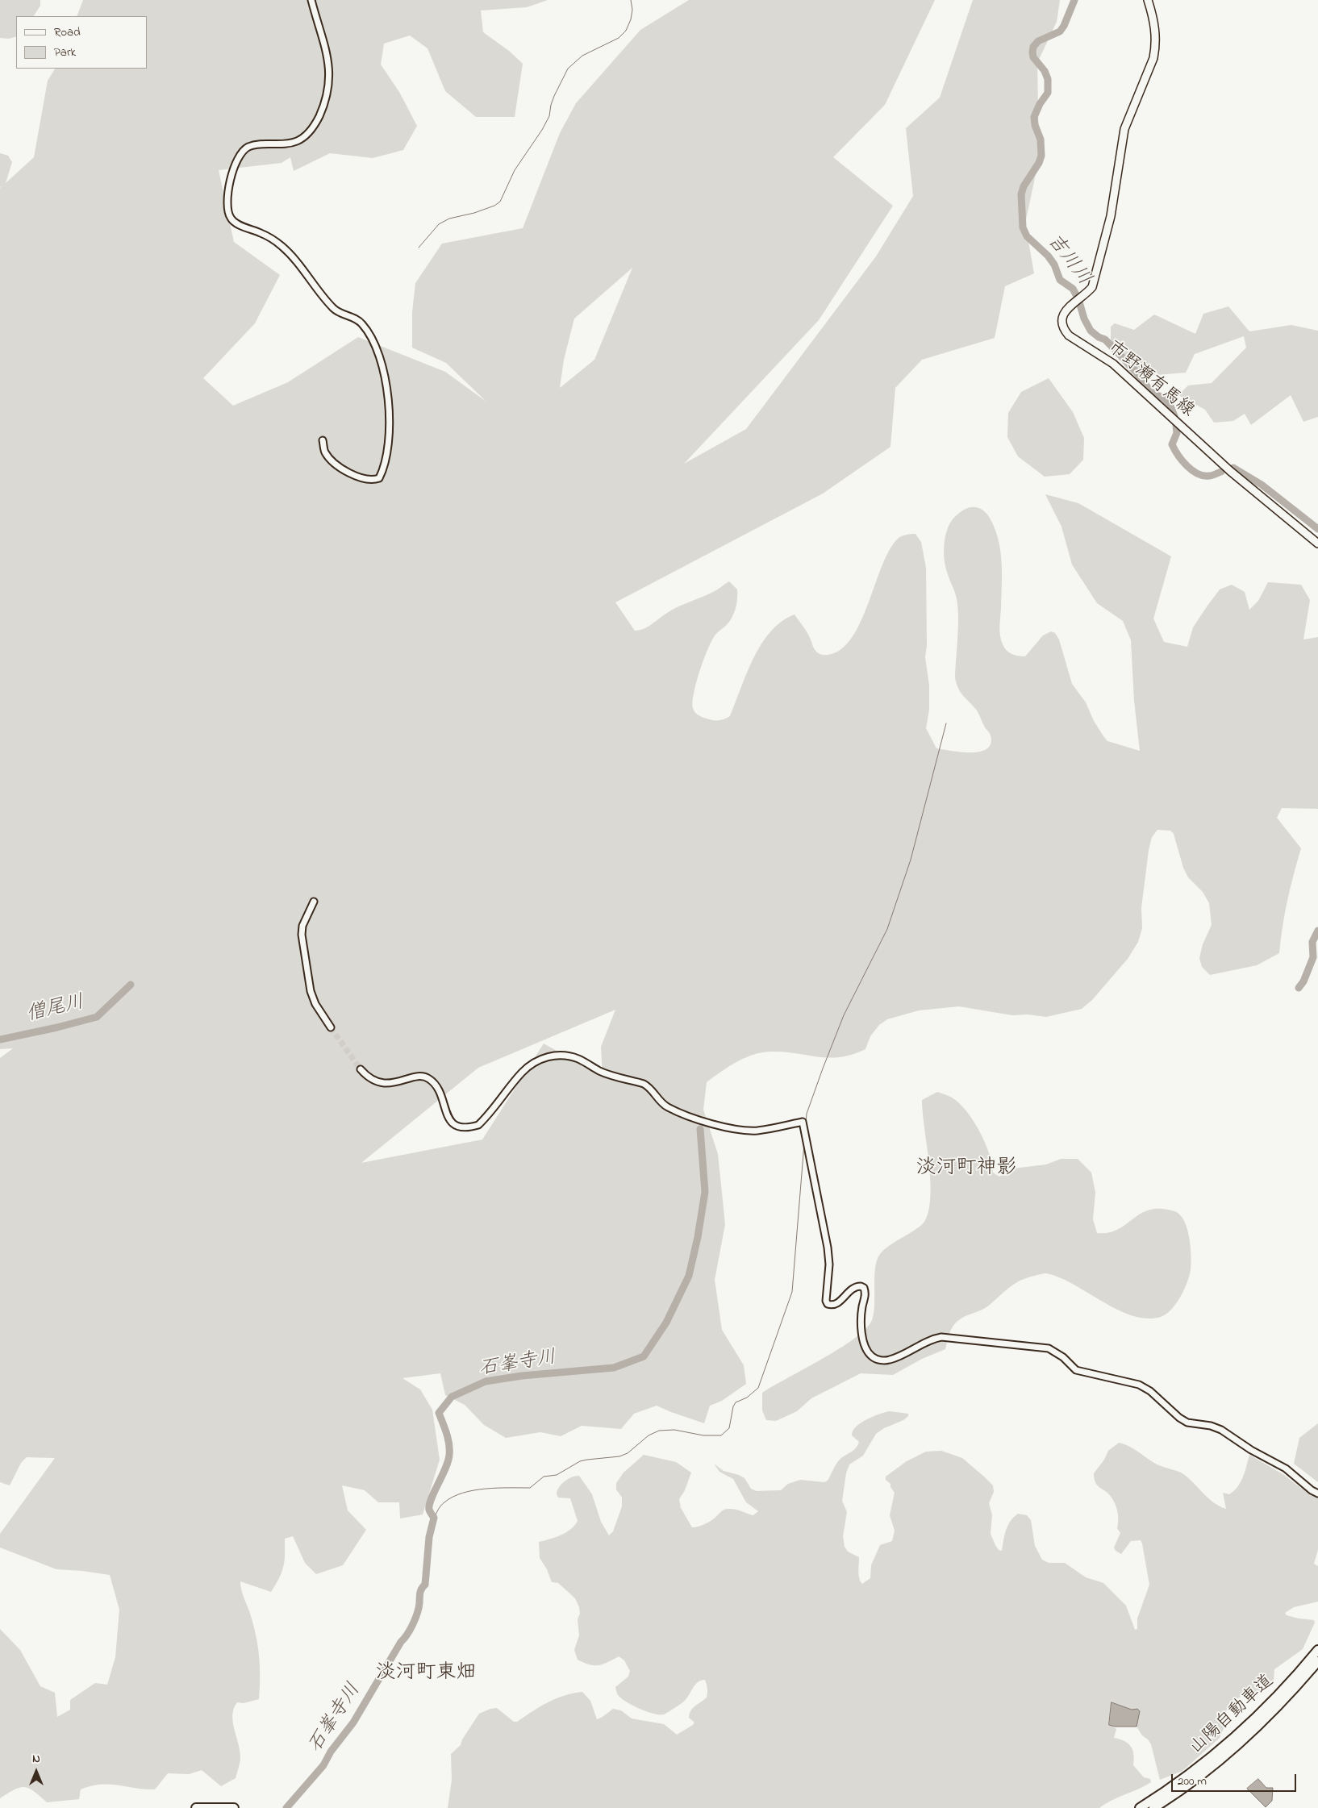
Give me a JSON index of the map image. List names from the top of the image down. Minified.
{"streets":{"highway":["山陽自動車道"],"main road":["市野瀬有馬線"]},"districts":["淡河町神影","淡河町東畑"],"water":["吉川川","僧尾川","石峯寺川"],"legend":["Road","Park"],"scale_bar":"200 m","north":"top"}
